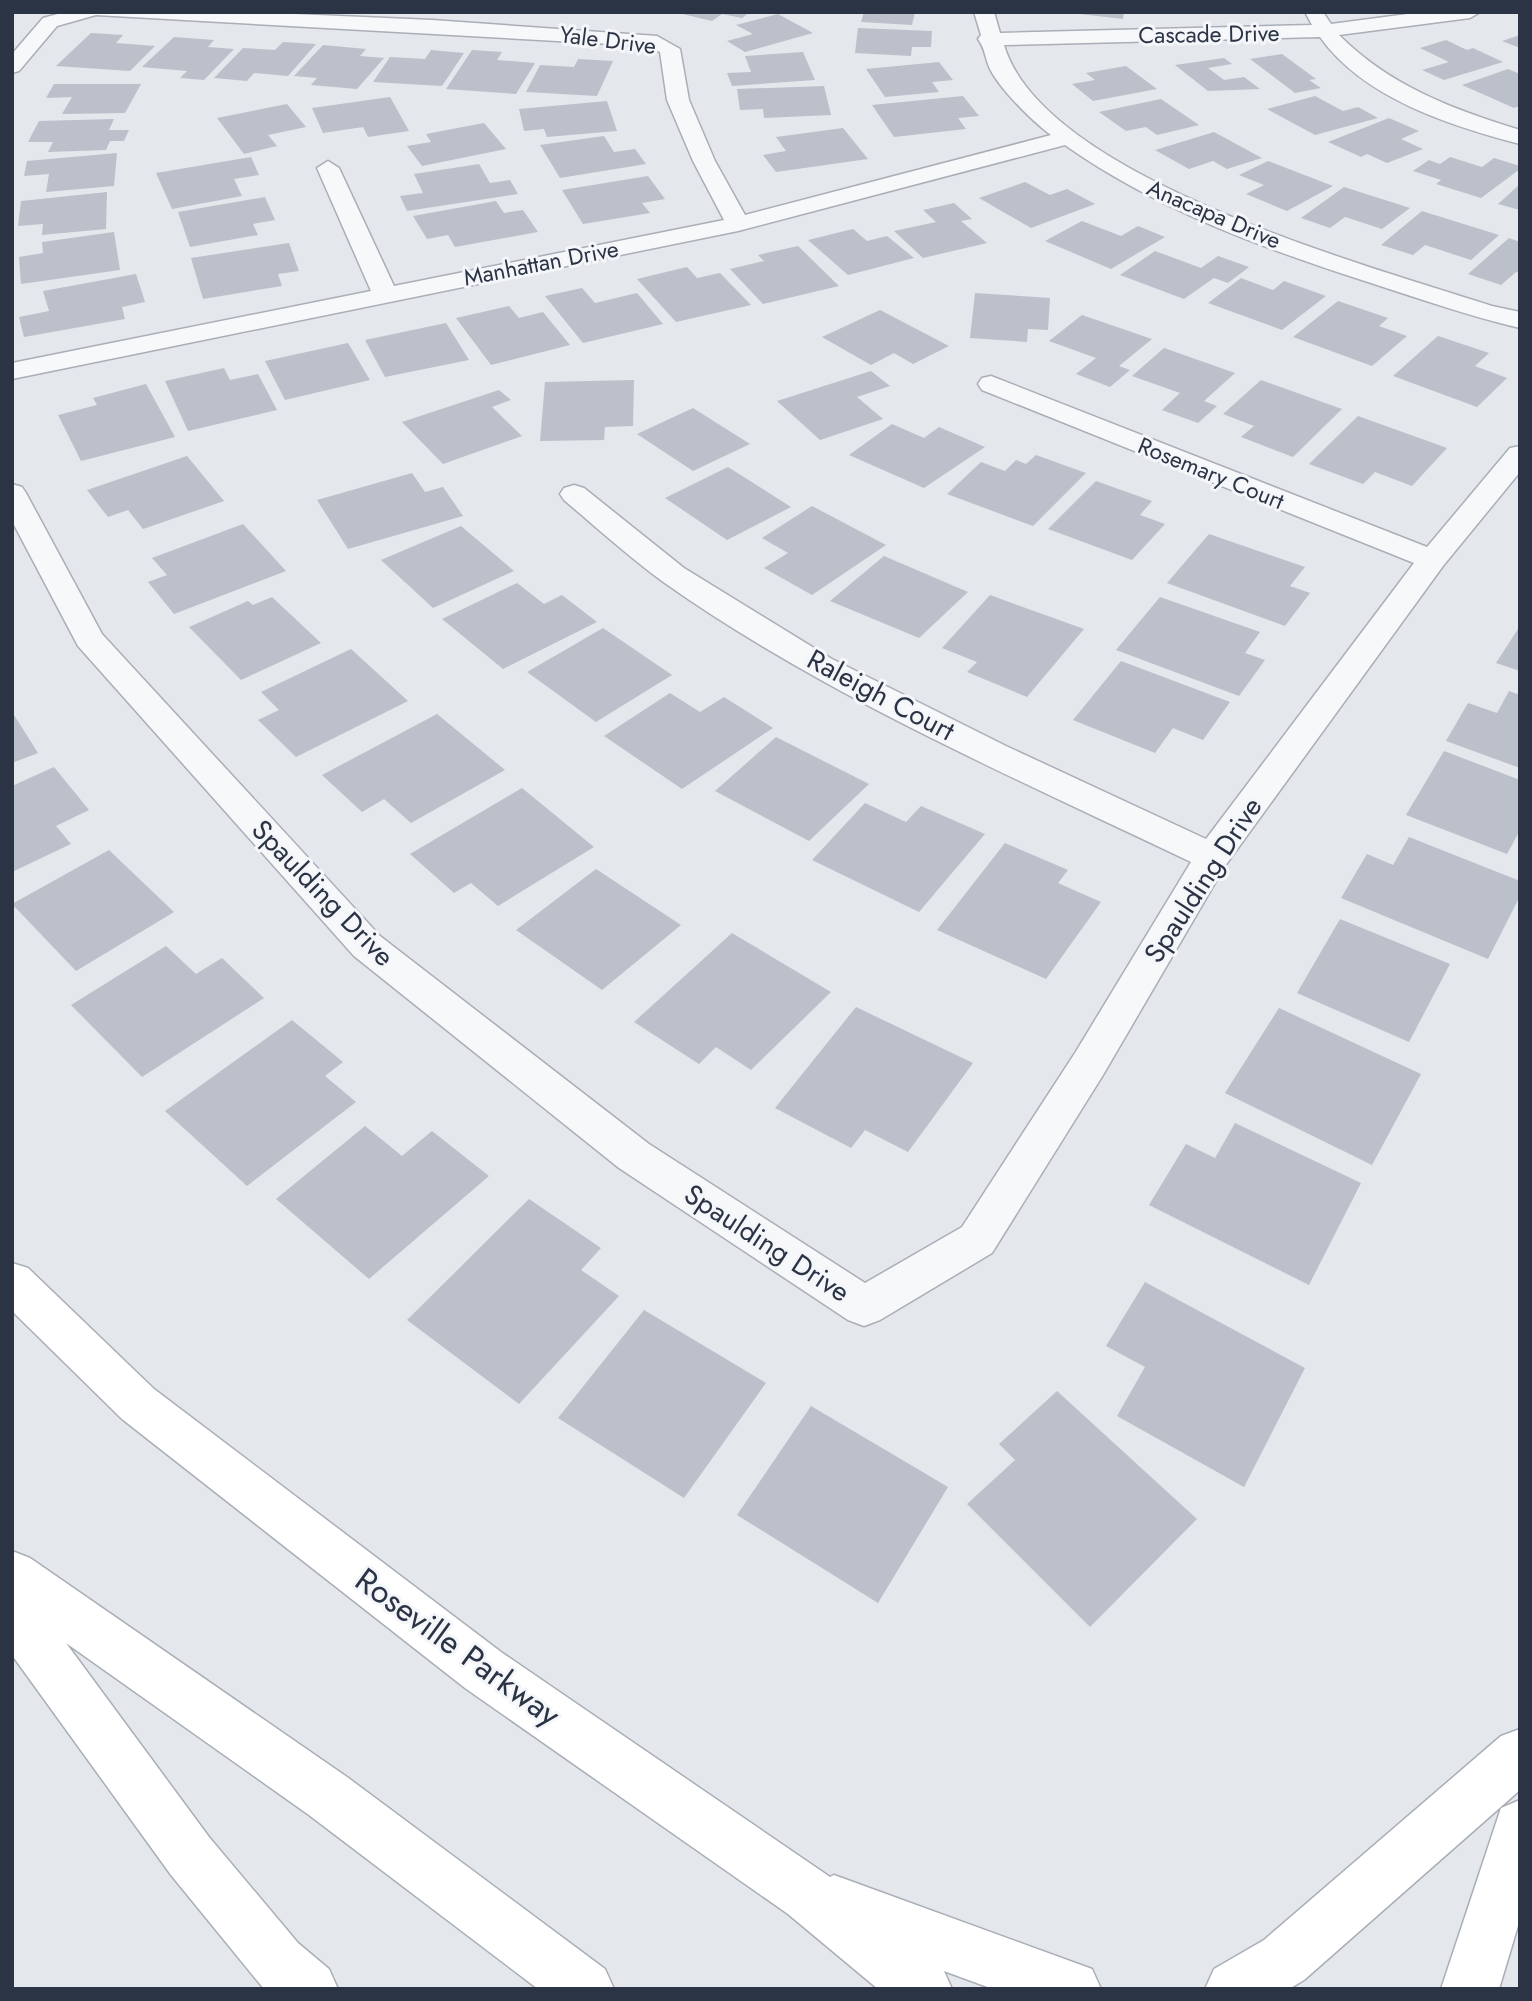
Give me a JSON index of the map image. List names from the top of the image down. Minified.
{"streets":{"main road":["Roseville Parkway"],"street":["Cascade Drive","Yale Drive","Anacapa Drive","Manhattan Drive","Rosemary Court","Raleigh Court","Spaulding Drive"]},"crossings":[["Cascade Drive","Anacapa Drive"],["Yale Drive","Manhattan Drive"],["Anacapa Drive","Manhattan Drive"],["Rosemary Court","Spaulding Drive"],["Raleigh Court","Spaulding Drive"]]}
